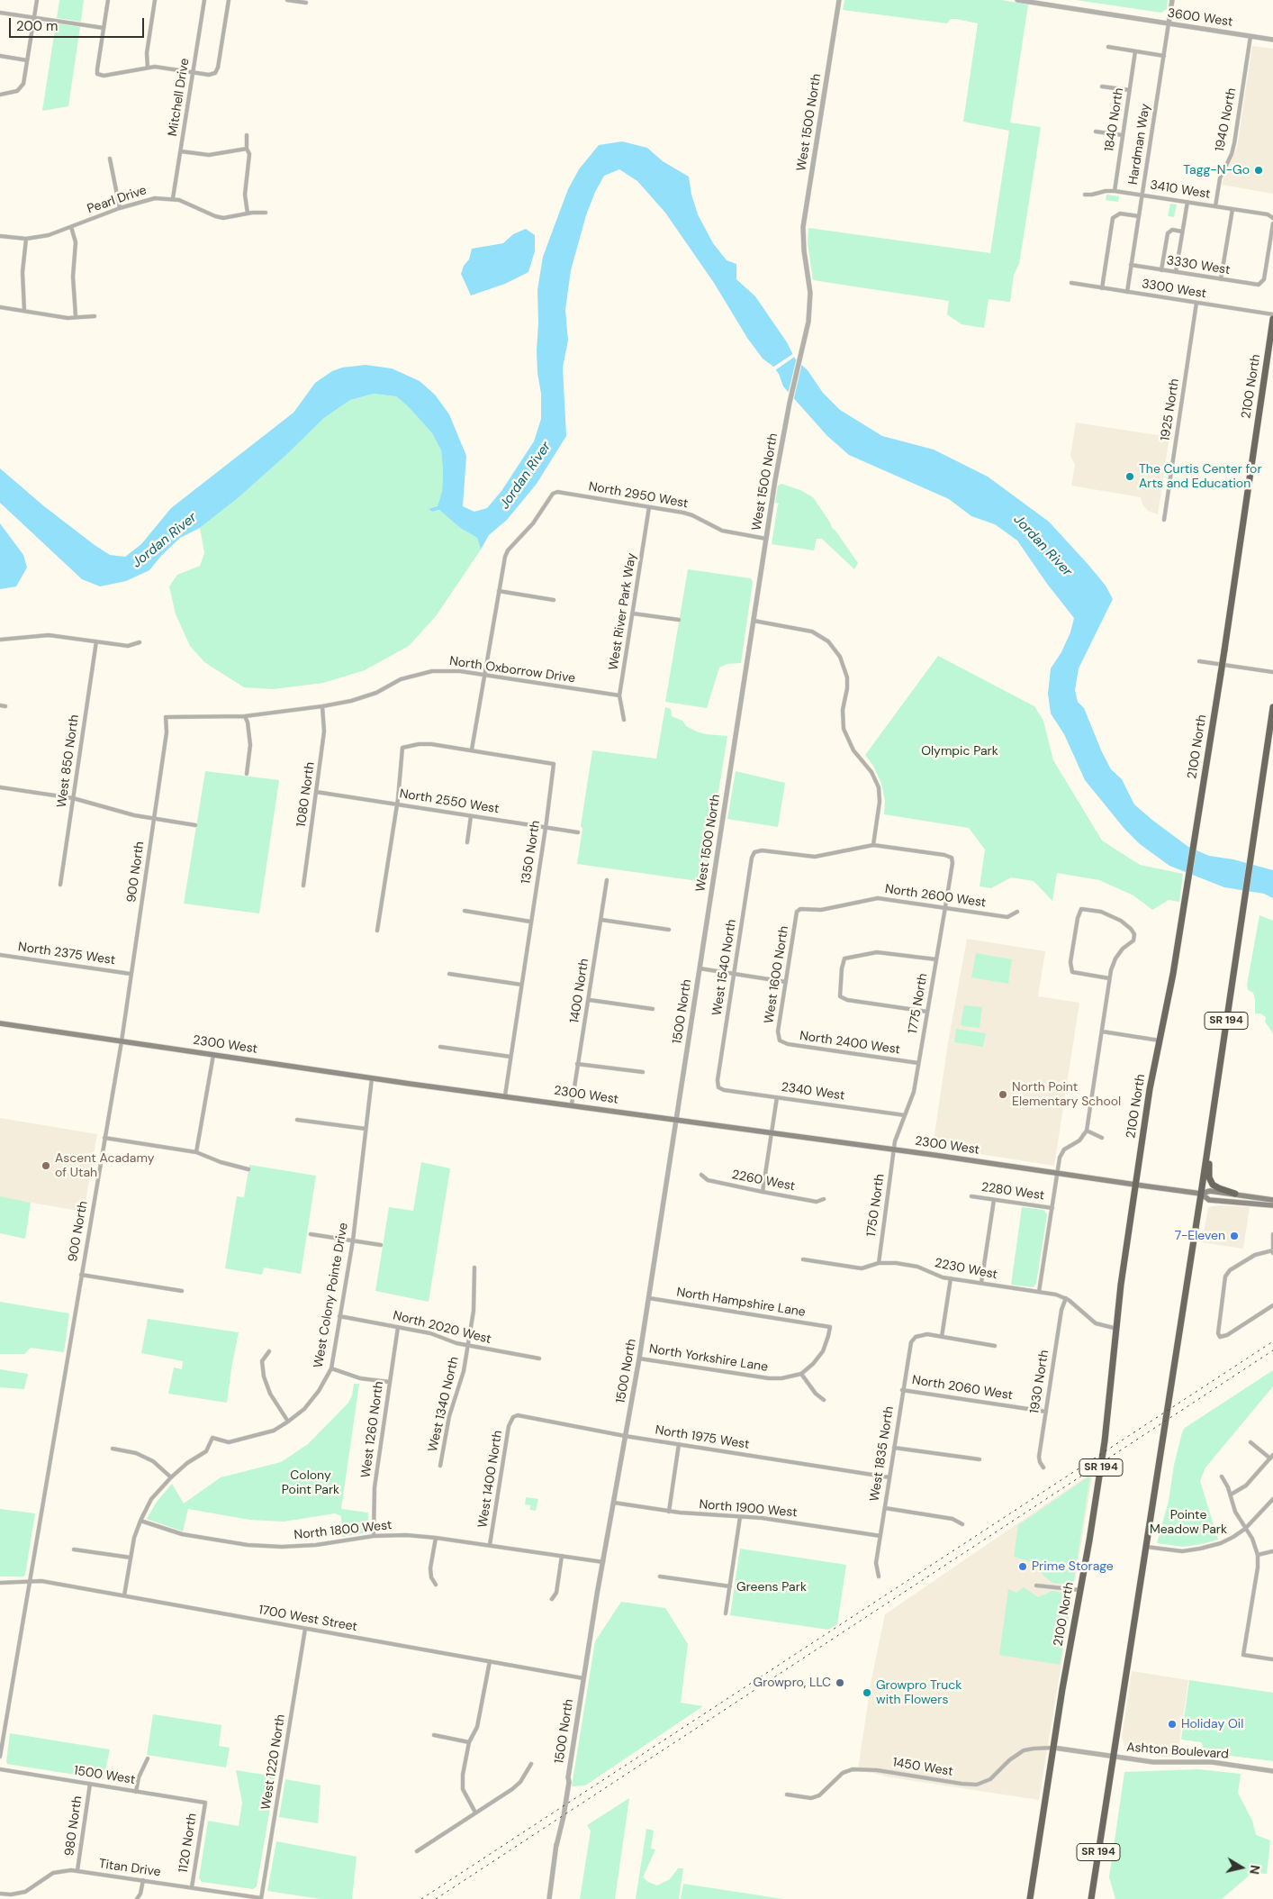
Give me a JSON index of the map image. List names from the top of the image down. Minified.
{"streets":{"highway":["2100 North","SR 194"],"main road":["2300 West"],"street":["3600 West","Mitchell Drive","1840 North","1940 North","West 1500 North","Hardman Way","3410 West","Pearl Drive","3330 West","3300 West","1925 North","North 2950 West","West River Park Way","North Oxborrow Drive","West 850 North","1080 North","North 2550 West","1350 North","900 North","North 2600 West","North 2375 West","West 1540 North","West 1600 North","1400 North","1775 North","1500 North","North 2400 West","2340 West","2260 West","2280 West","1750 North","2230 West","West Colony Pointe Drive","North Hampshire Lane","North 2020 West","North Yorkshire Lane","1930 North","North 2060 West","West 1340 North","West 1260 North","North 1975 West","West 1835 North","West 1400 North","North 1900 West","North 1800 West","1700 West Street","Ashton Boulevard","West 1220 North","1450 West","1500 West","980 North","1120 North","Titan Drive"]},"crossings":[["3600 West","1940 North"],["3600 West","Hardman Way"],["Mitchell Drive","Pearl Drive"],["1840 North","3410 West"],["1940 North","3410 West"],["West 1500 North","North 2950 West"],["West 1500 North","1500 North"],["Hardman Way","3410 West"],["Hardman Way","3330 West"],["Hardman Way","3300 West"],["3300 West","1925 North"],["2100 North","2300 West"],["2100 North","2230 West"],["2100 North","Ashton Boulevard"],["2100 North","1450 West"],["North 2950 West","West River Park Way"],["West River Park Way","North Oxborrow Drive"],["North Oxborrow Drive","1080 North"],["North Oxborrow Drive","900 North"],["1080 North","North 2550 West"],["North 2550 West","1350 North"],["1350 North","2300 West"],["900 North","North 2375 West"],["900 North","2300 West"],["900 North","1700 West Street"],["North 2600 West","West 1600 North"],["North 2600 West","1775 North"],["West 1540 North","1775 North"],["West 1540 North","2340 West"],["West 1600 North","North 2400 West"],["1400 North","2300 West"],["1775 North","North 2400 West"],["1775 North","2300 West"],["1775 North","2340 West"],["1775 North","1750 North"],["1500 North","2300 West"],["1500 North","North Hampshire Lane"],["1500 North","North Yorkshire Lane"],["1500 North","North 1975 West"],["1500 North","North 1900 West"],["1500 North","North 1800 West"],["1500 North","1700 West Street"],["SR 194","2300 West"],["SR 194","Ashton Boulevard"],["2300 West","1750 North"],["2300 West","West Colony Pointe Drive"],["1750 North","2230 West"],["2230 West","1930 North"],["West Colony Pointe Drive","North 2020 West"],["West Colony Pointe Drive","North 1800 West"],["West Colony Pointe Drive","1700 West Street"],["North Hampshire Lane","North Yorkshire Lane"],["North 2020 West","West 1340 North"],["North 2020 West","West 1260 North"],["1930 North","North 2060 West"],["North 2060 West","West 1835 North"],["West 1260 North","North 1800 West"],["North 1975 West","West 1835 North"],["North 1975 West","West 1400 North"],["West 1835 North","North 1900 West"],["West 1400 North","North 1800 West"],["1700 West Street","West 1220 North"],["Ashton Boulevard","1450 West"],["West 1220 North","Titan Drive"],["1500 West","980 North"],["1500 West","1120 North"],["980 North","Titan Drive"],["1120 North","Titan Drive"]],"water":["Jordan River"],"parks":["Olympic Park","Colony Point Park","Pointe Meadow Park","Greens Park"],"places":["Tagg-N-Go","The Curtis Center for Arts and Education","North Point Elementary School","Ascent Acadamy of Utah","7-Eleven","Prime Storage","Growpro, LLC","Growpro Truck with Flowers","Holiday Oil"],"scale_bar":"200 m","north":"right"}
